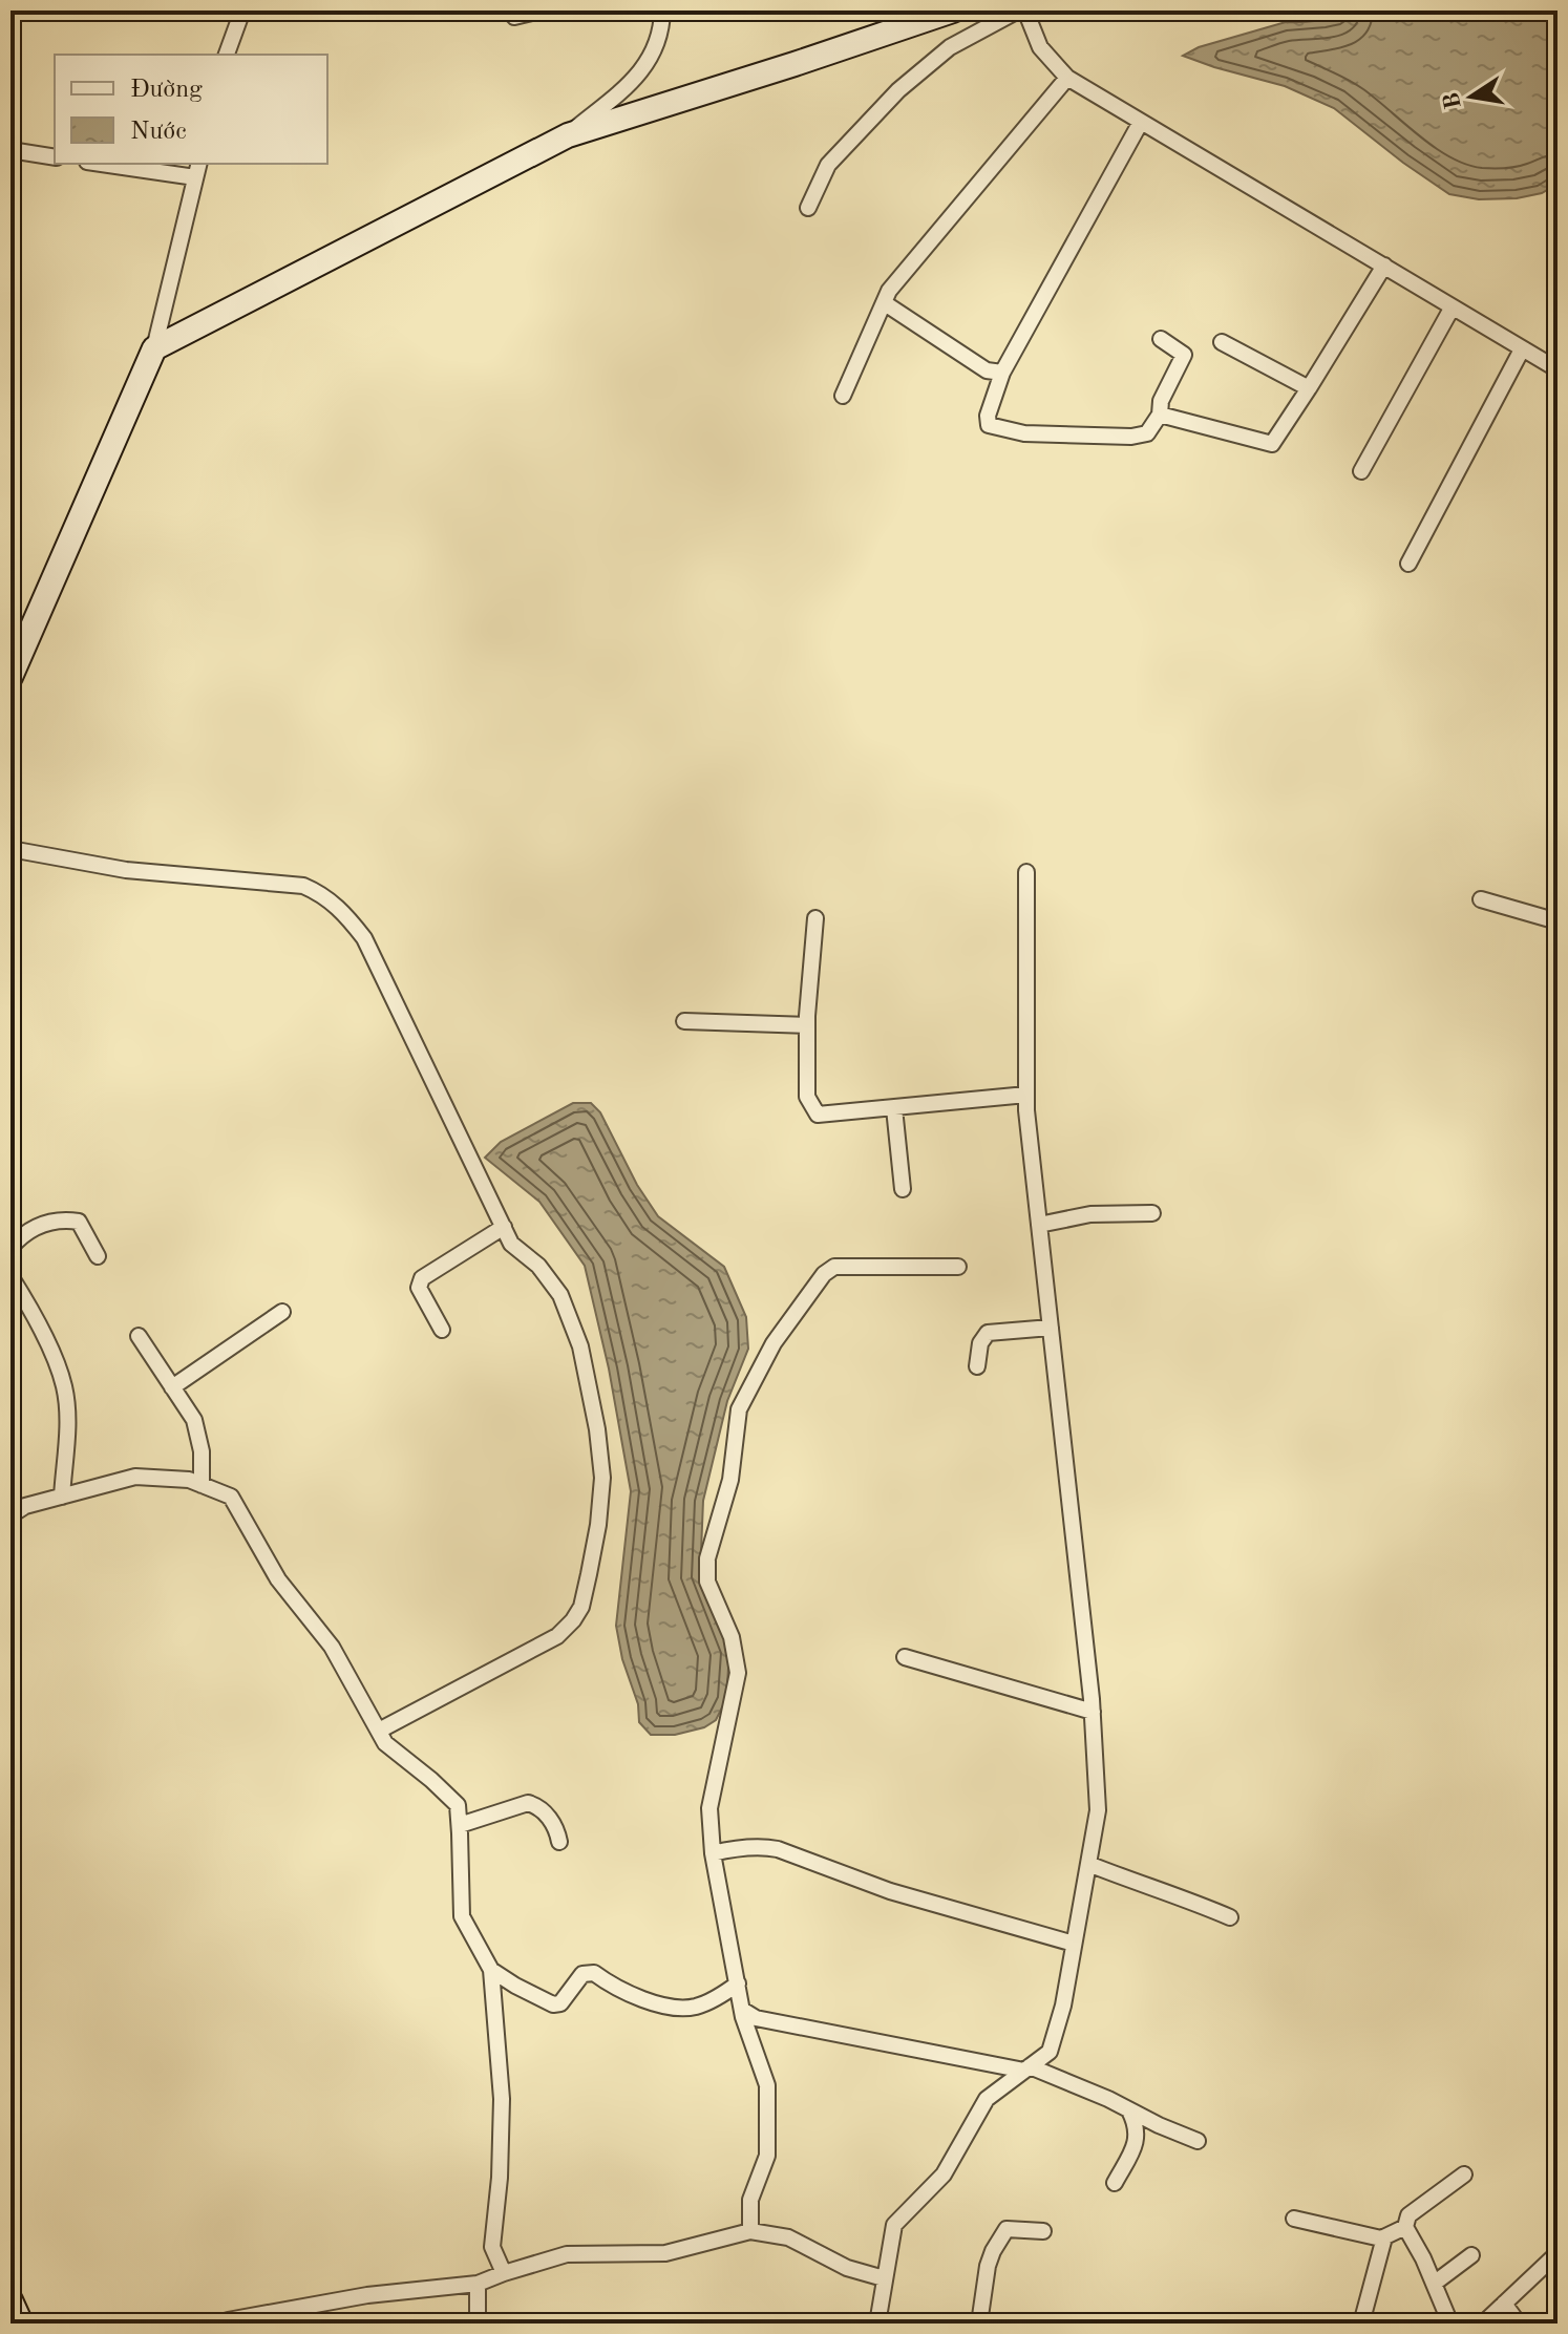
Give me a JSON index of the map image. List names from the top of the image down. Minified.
{"legend":["Đường","Nước"],"north":"left"}
